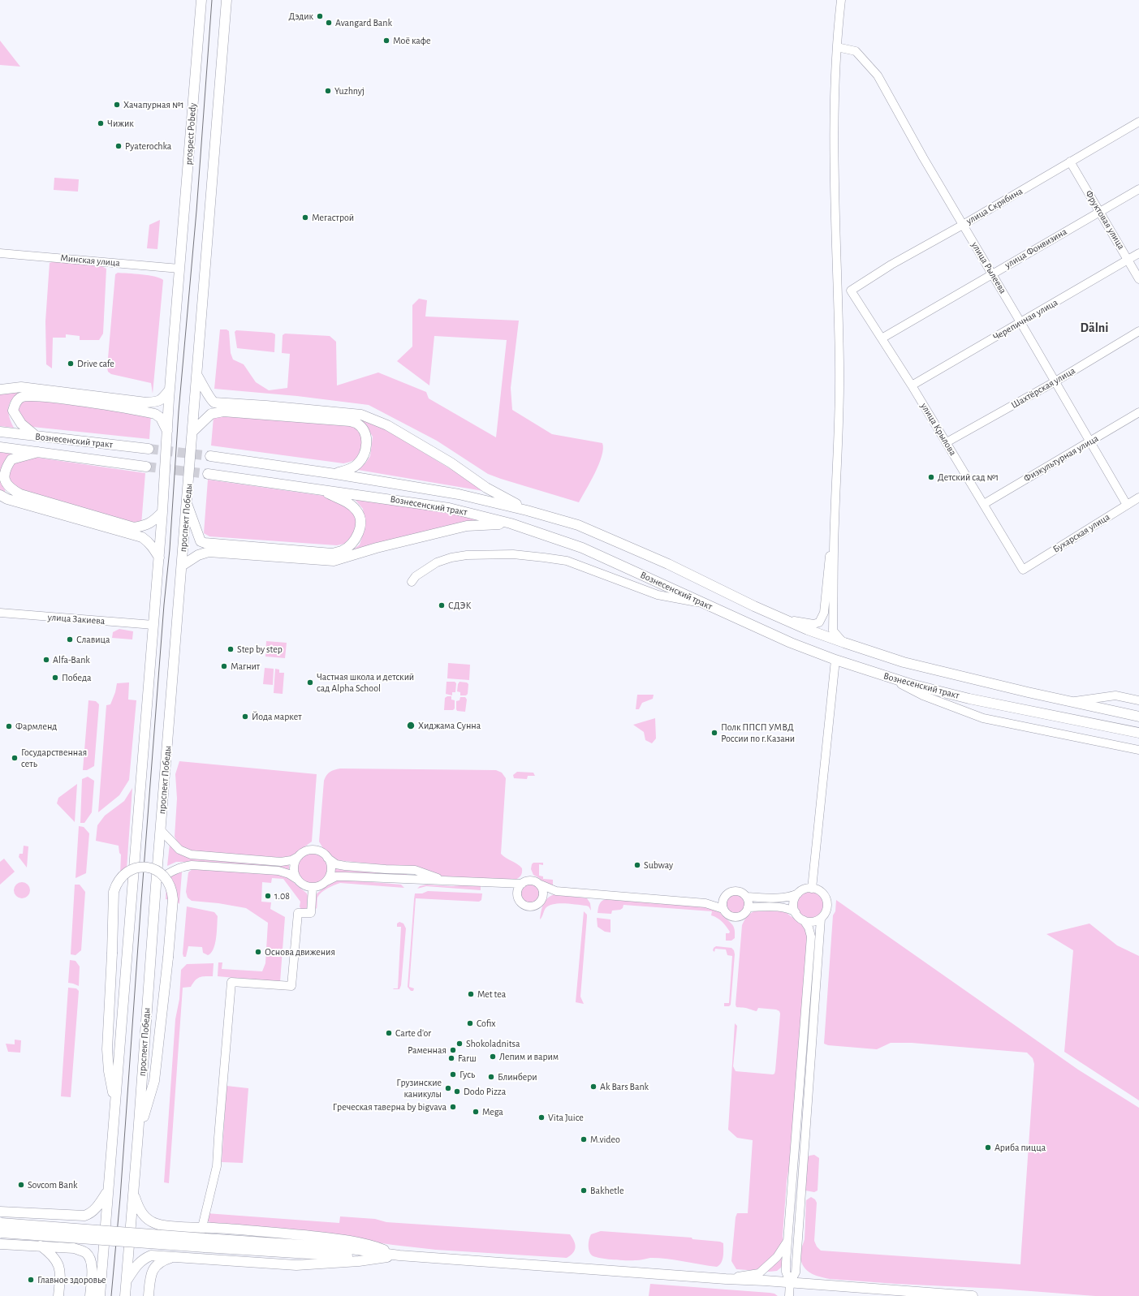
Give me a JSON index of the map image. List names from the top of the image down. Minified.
{"streets":{"main road":["prospect Pobedy","Вознесенский тракт","проспект Победы"],"street":["улица Скрябина","Фруктовая улица","улица Фонвизина","Минская улица","улица Рылеева","Черепичная улица","Шахтёрская улица","улица Крылова","Физкультурная улица","Бухарская улица","улица Закиева"]},"crossings":[["prospect Pobedy","Минская улица"],["улица Скрябина","Фруктовая улица"],["улица Скрябина","улица Рылеева"],["улица Скрябина","улица Крылова"],["Фруктовая улица","улица Фонвизина"],["Фруктовая улица","Черепичная улица"],["улица Фонвизина","улица Рылеева"],["улица Фонвизина","улица Крылова"],["улица Рылеева","Черепичная улица"],["улица Рылеева","Шахтёрская улица"],["улица Рылеева","Физкультурная улица"],["улица Рылеева","Бухарская улица"],["Черепичная улица","улица Крылова"],["Шахтёрская улица","улица Крылова"],["улица Крылова","Физкультурная улица"],["улица Крылова","Бухарская улица"]],"districts":["Dälni"],"places":["Дэдик","Avangard Bank","Моё кафе","Yuzhnyj","Хачапурная №1","Чижик","Pyaterochka","Мегастрой","Drive cafe","Детский сад №1","СДЭК","Славица","Step by step","Alfa-Bank","Магнит","Победа","Частная школа и детский сад Alpha School","Йода маркет","Хиджама Сунна","Фармленд","Полк ППСП УМВД России по г.Казани","Государственная сеть","Subway","1.08","Основа движения","Met tea","Cofix","Carte d'or","Shokoladnitsa","Раменная","Лепим и варим","Farш","Гусь","Блинбери","Ak Bars Bank","Грузинские каникулы","Dodo Pizza","Греческая таверна by bigvava","Mega","Vita Juice","M.video","Ариба пицца","Sovcom Bank","Bakhetle","Главное здоровье"]}
